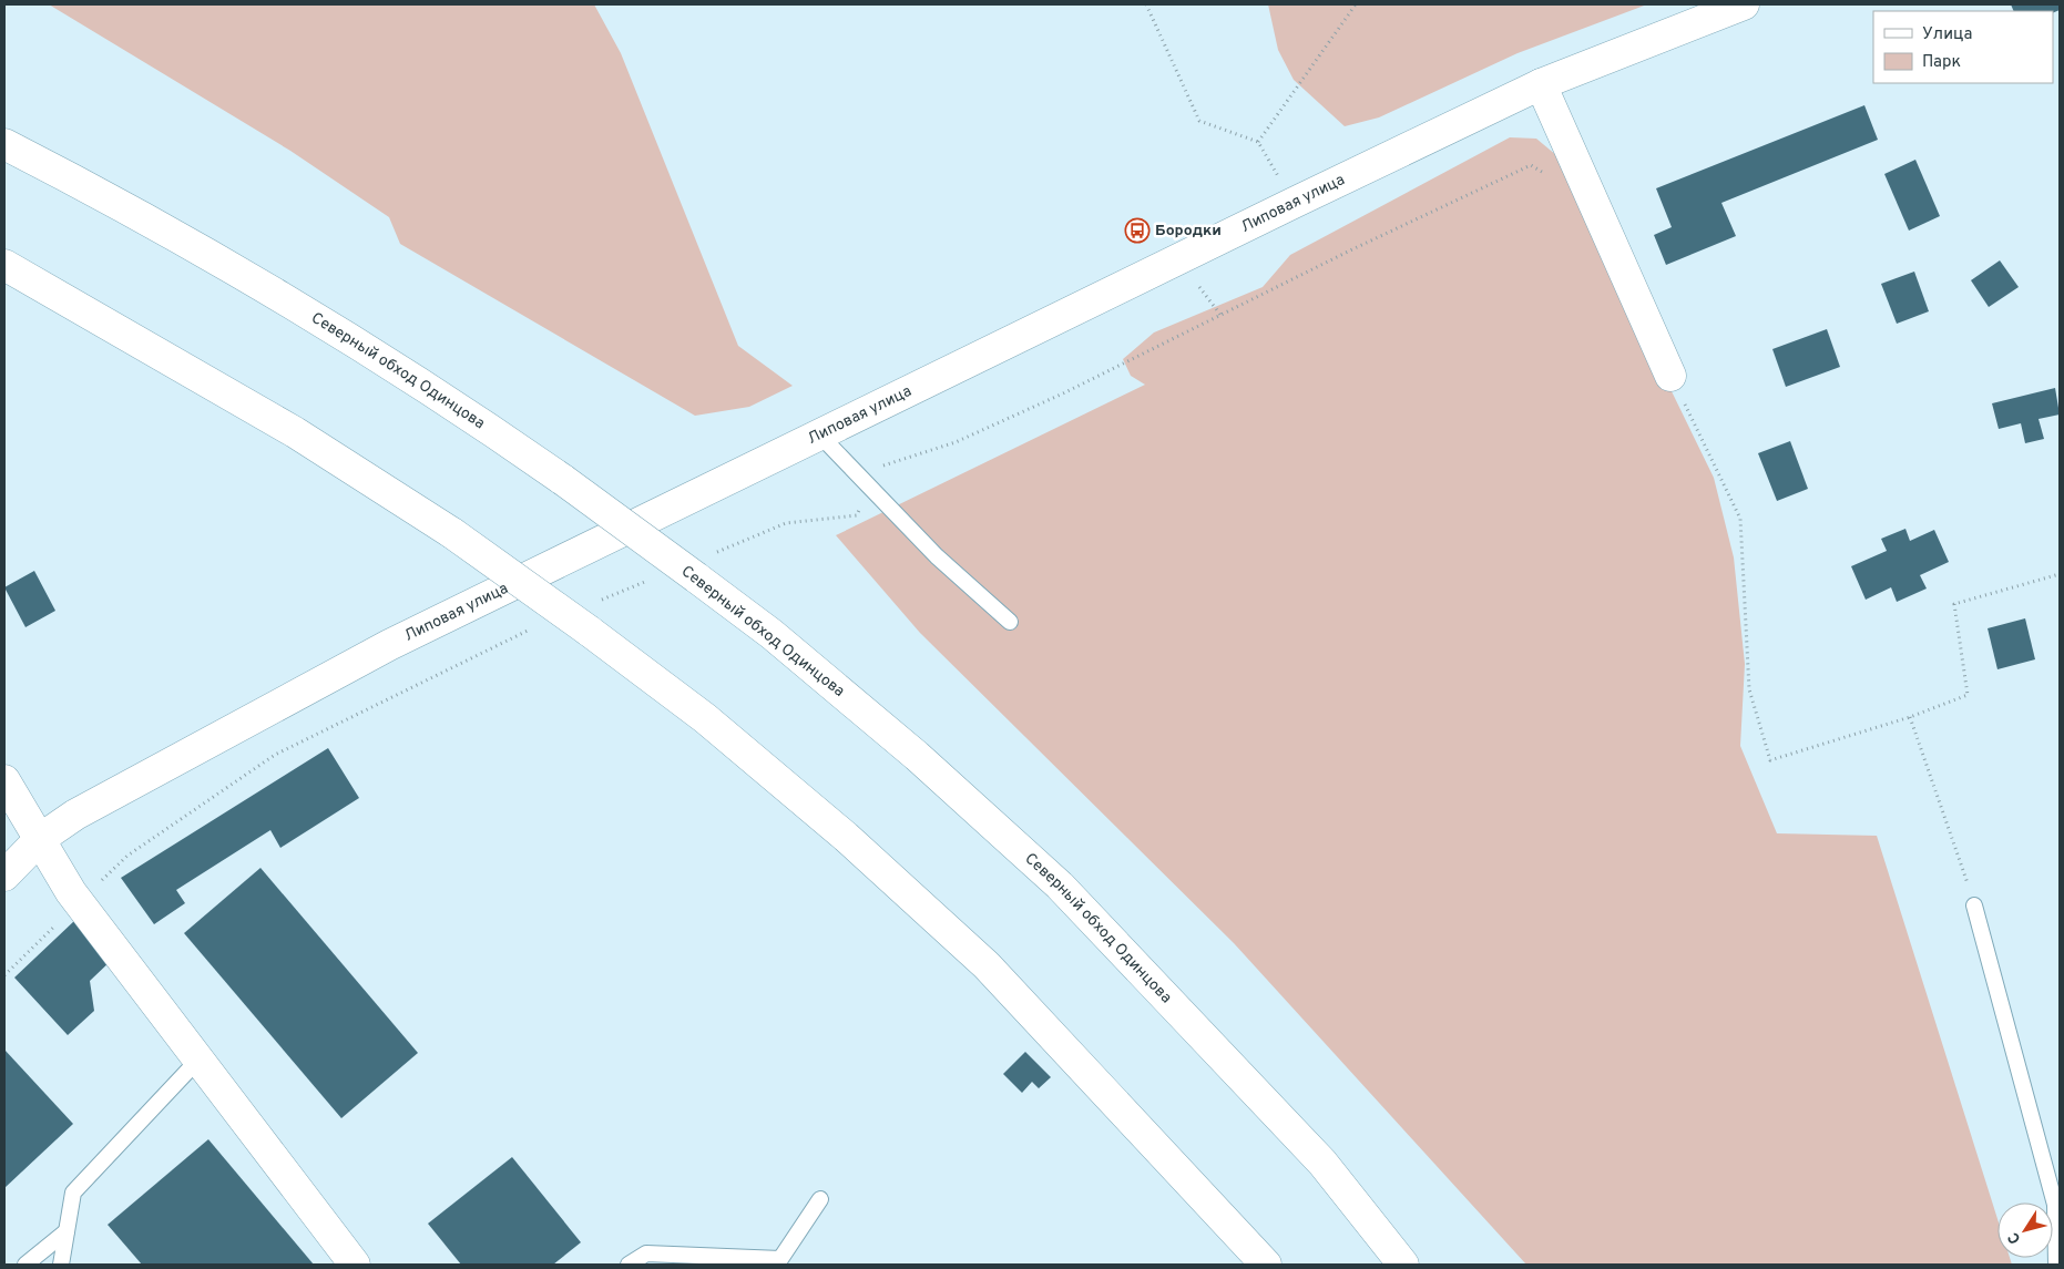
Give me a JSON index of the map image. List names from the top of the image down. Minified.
{"streets":{"main road":["Липовая улица","Северный обход Одинцова"]},"places":{"bus stop":["Бородки"]},"legend":["Улица","Парк"],"north":"bottom left"}
